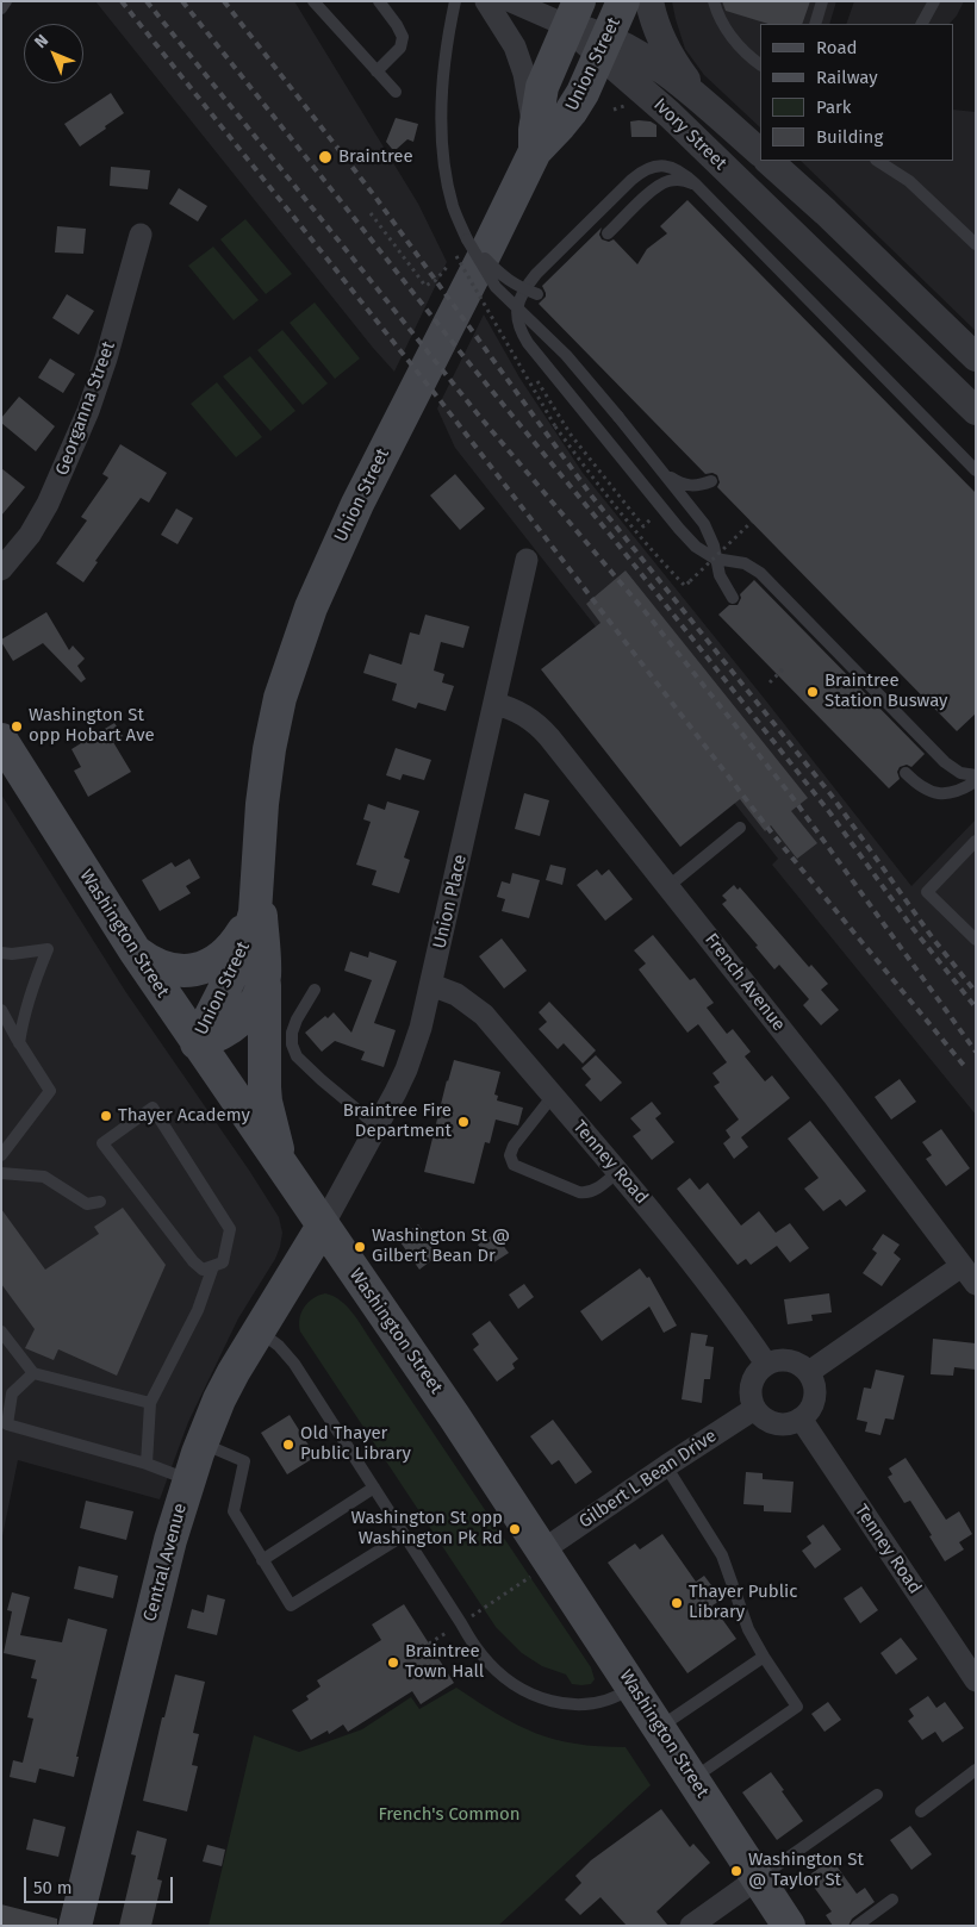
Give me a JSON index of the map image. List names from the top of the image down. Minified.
{"streets":{"main road":["Union Street","Washington Street","Central Avenue"],"street":["Ivory Street","Georganna Street","Union Place","French Avenue","Tenney Road","Gilbert L Bean Drive"]},"crossings":[["Union Street","Ivory Street"],["Union Street","Washington Street"],["Union Place","Washington Street"],["Union Place","French Avenue"],["Union Place","Tenney Road"],["Union Place","Central Avenue"],["Washington Street","Gilbert L Bean Drive"],["Washington Street","Central Avenue"],["Tenney Road","Gilbert L Bean Drive"]],"parks":["French's Common"],"places":["Braintree","Braintree Station Busway","Washington St opp Hobart Ave","Thayer Academy","Braintree Fire Department","Washington St @ Gilbert Bean Dr","Old Thayer Public Library","Washington St opp Washington Pk Rd","Thayer Public Library","Braintree Town Hall","Washington St @ Taylor St"],"legend":["Road","Railway","Park","Building"],"scale_bar":"50 m","north":"top left"}
